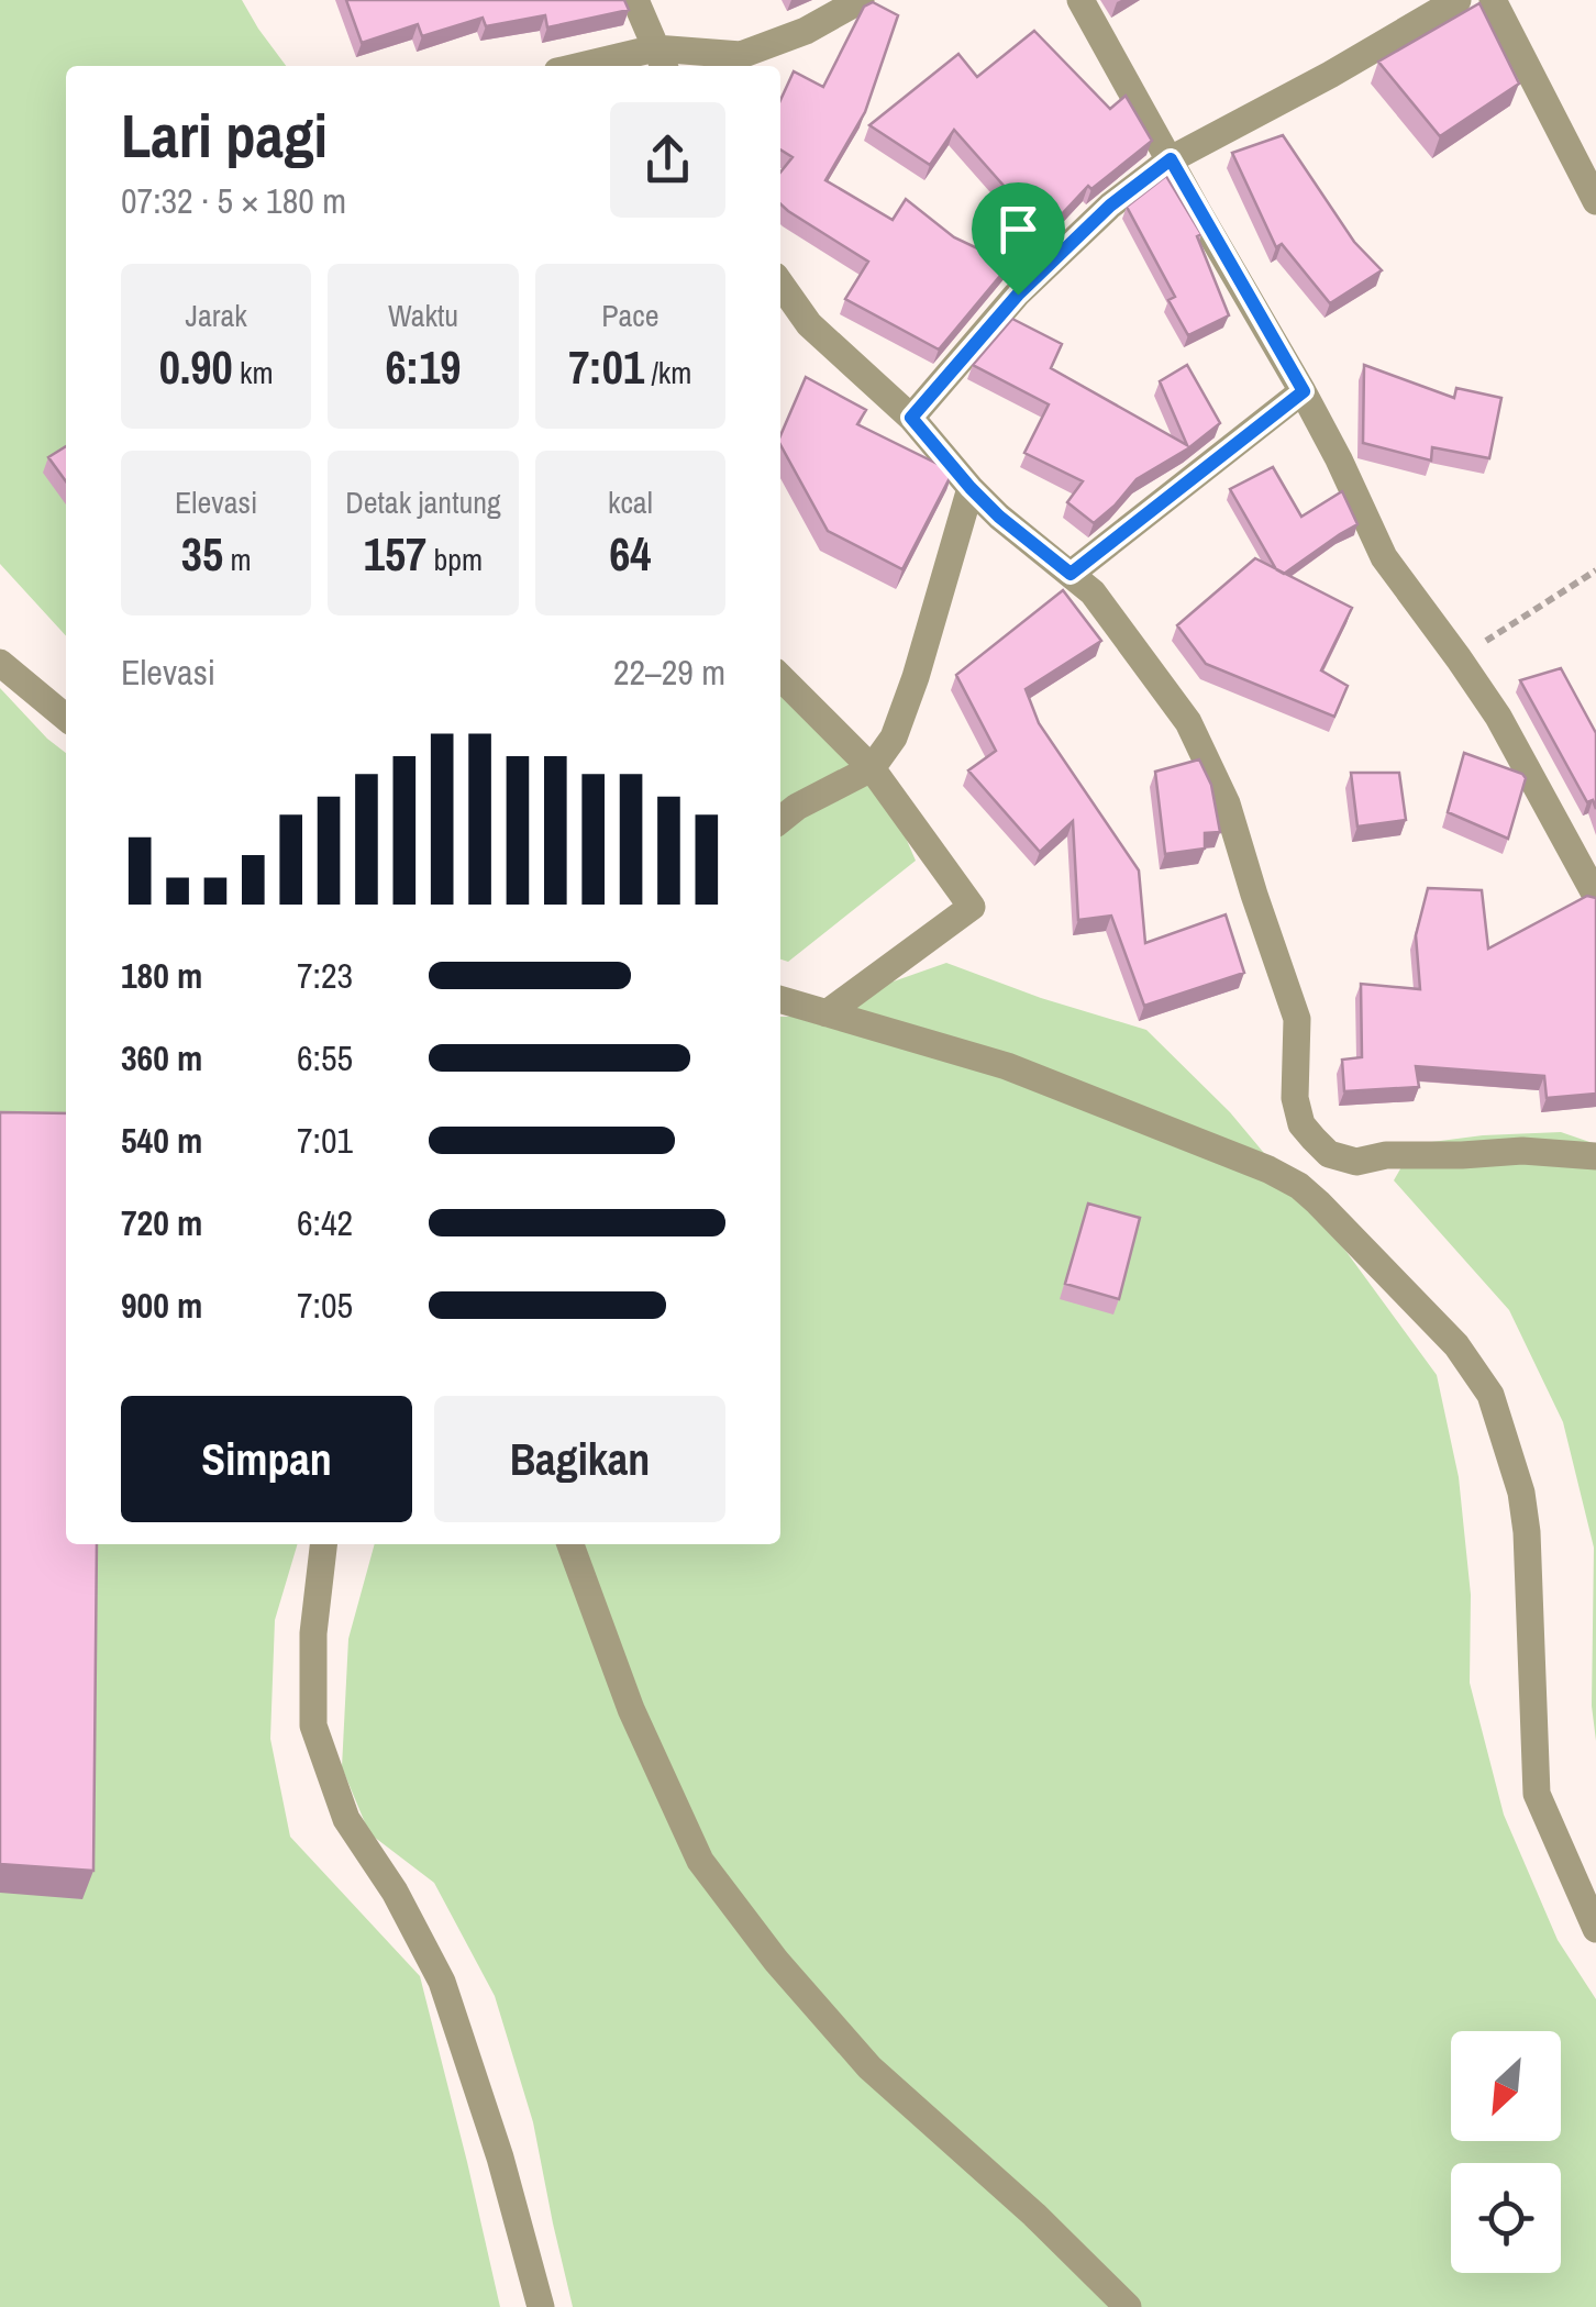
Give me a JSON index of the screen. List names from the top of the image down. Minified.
{"north":"bottom left","page":{"heading":["Lari pagi","07:32 · 5 × 180 m"],"stats":[["Jarak","0.90 km"],["Waktu","6:19"],["Pace","7:01 /km"],["Elevasi","35 m"],["Detak jantung","157 bpm"],["kcal","64"]],"chart":["Elevasi","22–29 m"],"list":[{"name":"180 m","note":"7:23"},{"name":"360 m","note":"6:55"},{"name":"540 m","note":"7:01"},{"name":"720 m","note":"6:42"},{"name":"900 m","note":"7:05"}],"buttons":["Simpan","Bagikan"]}}
